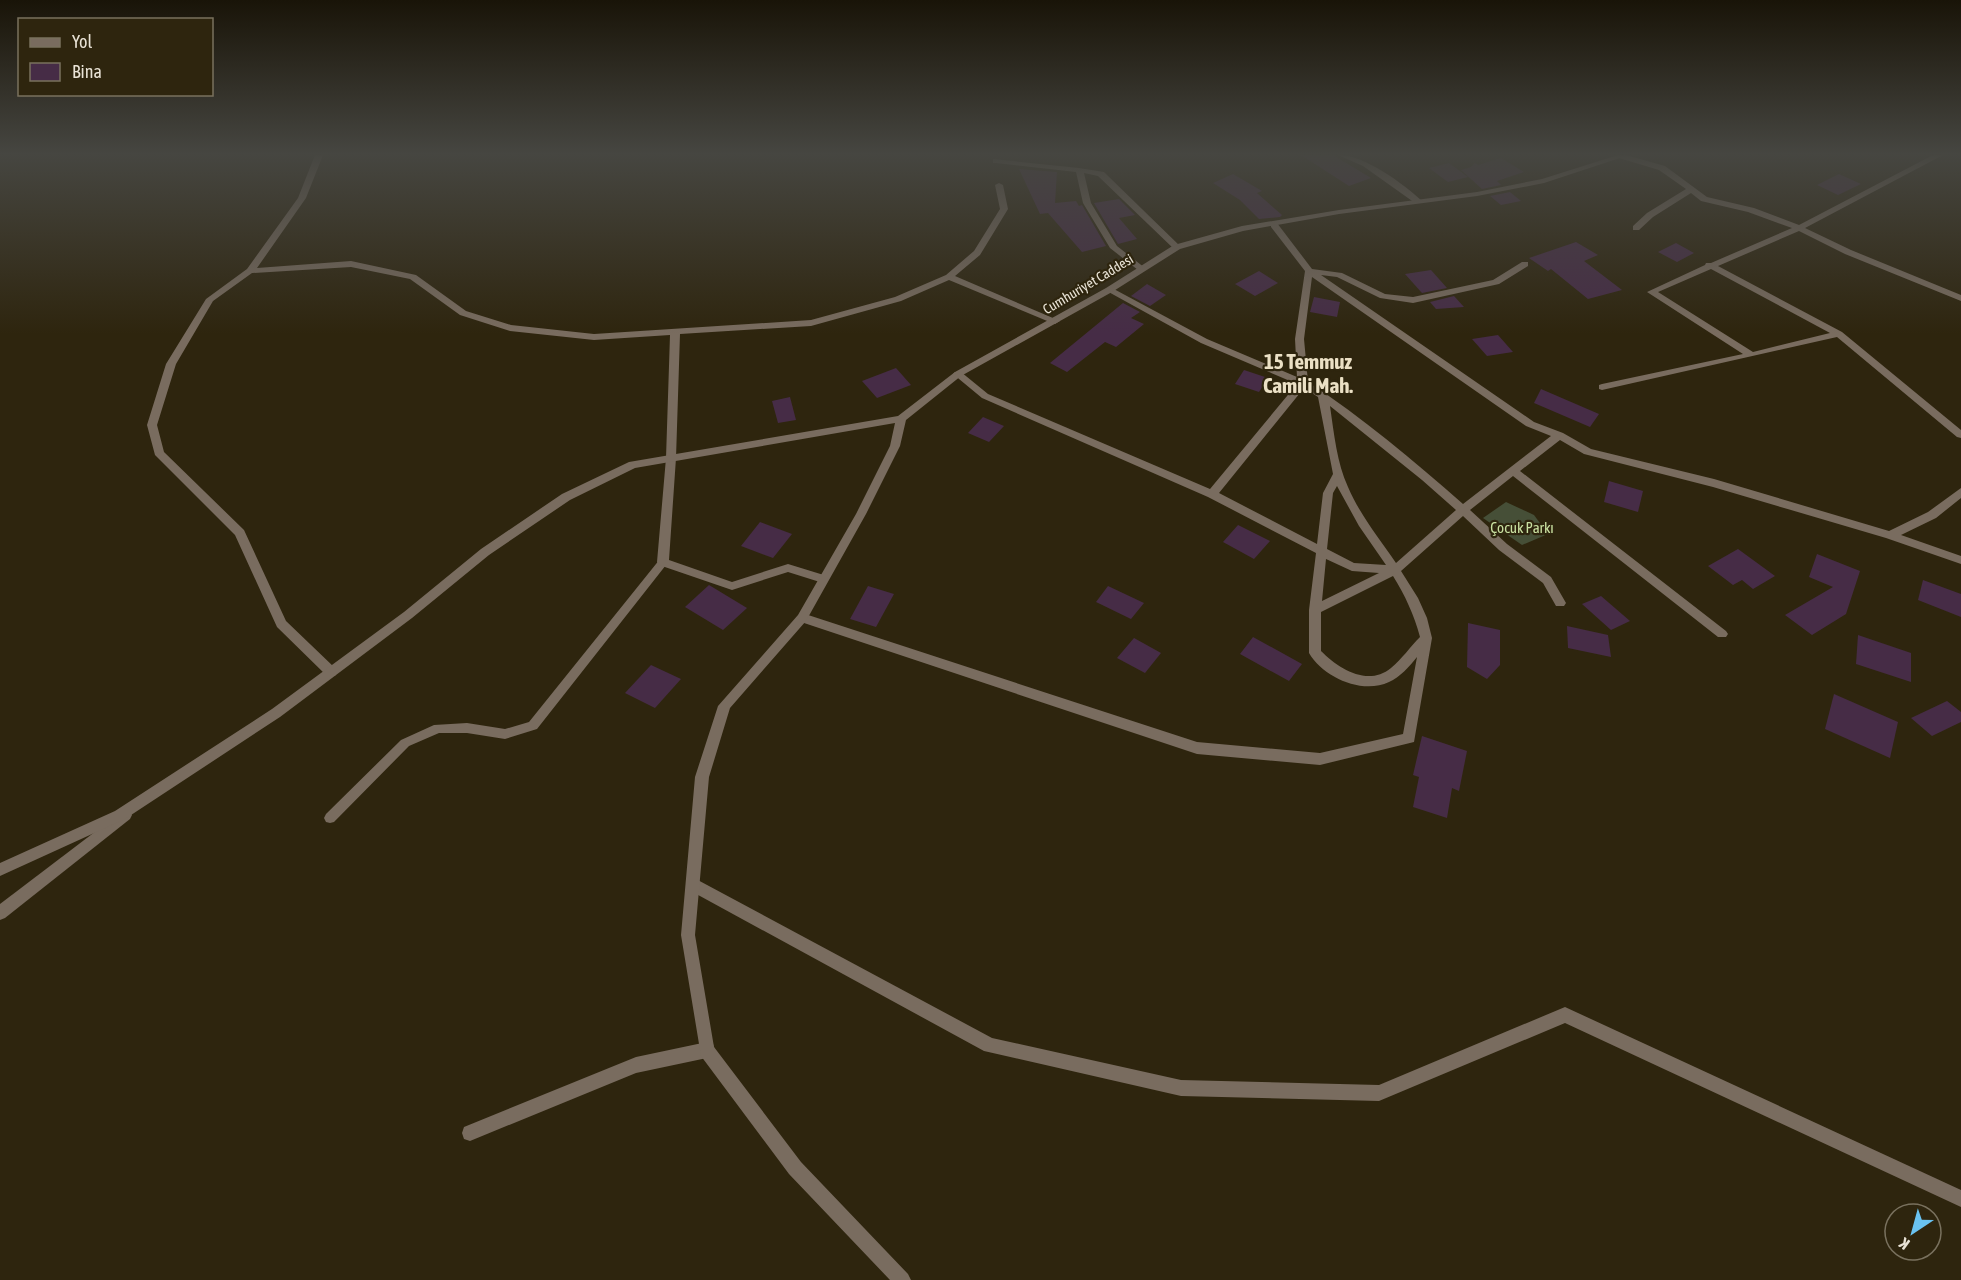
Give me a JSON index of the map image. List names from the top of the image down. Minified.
{"streets":{"street":["Cumhuriyet Caddesi"]},"districts":["15 Temmuz Camili Mah."],"parks":["Çocuk Parkı"],"legend":["Yol","Bina"],"north":"bottom left"}
